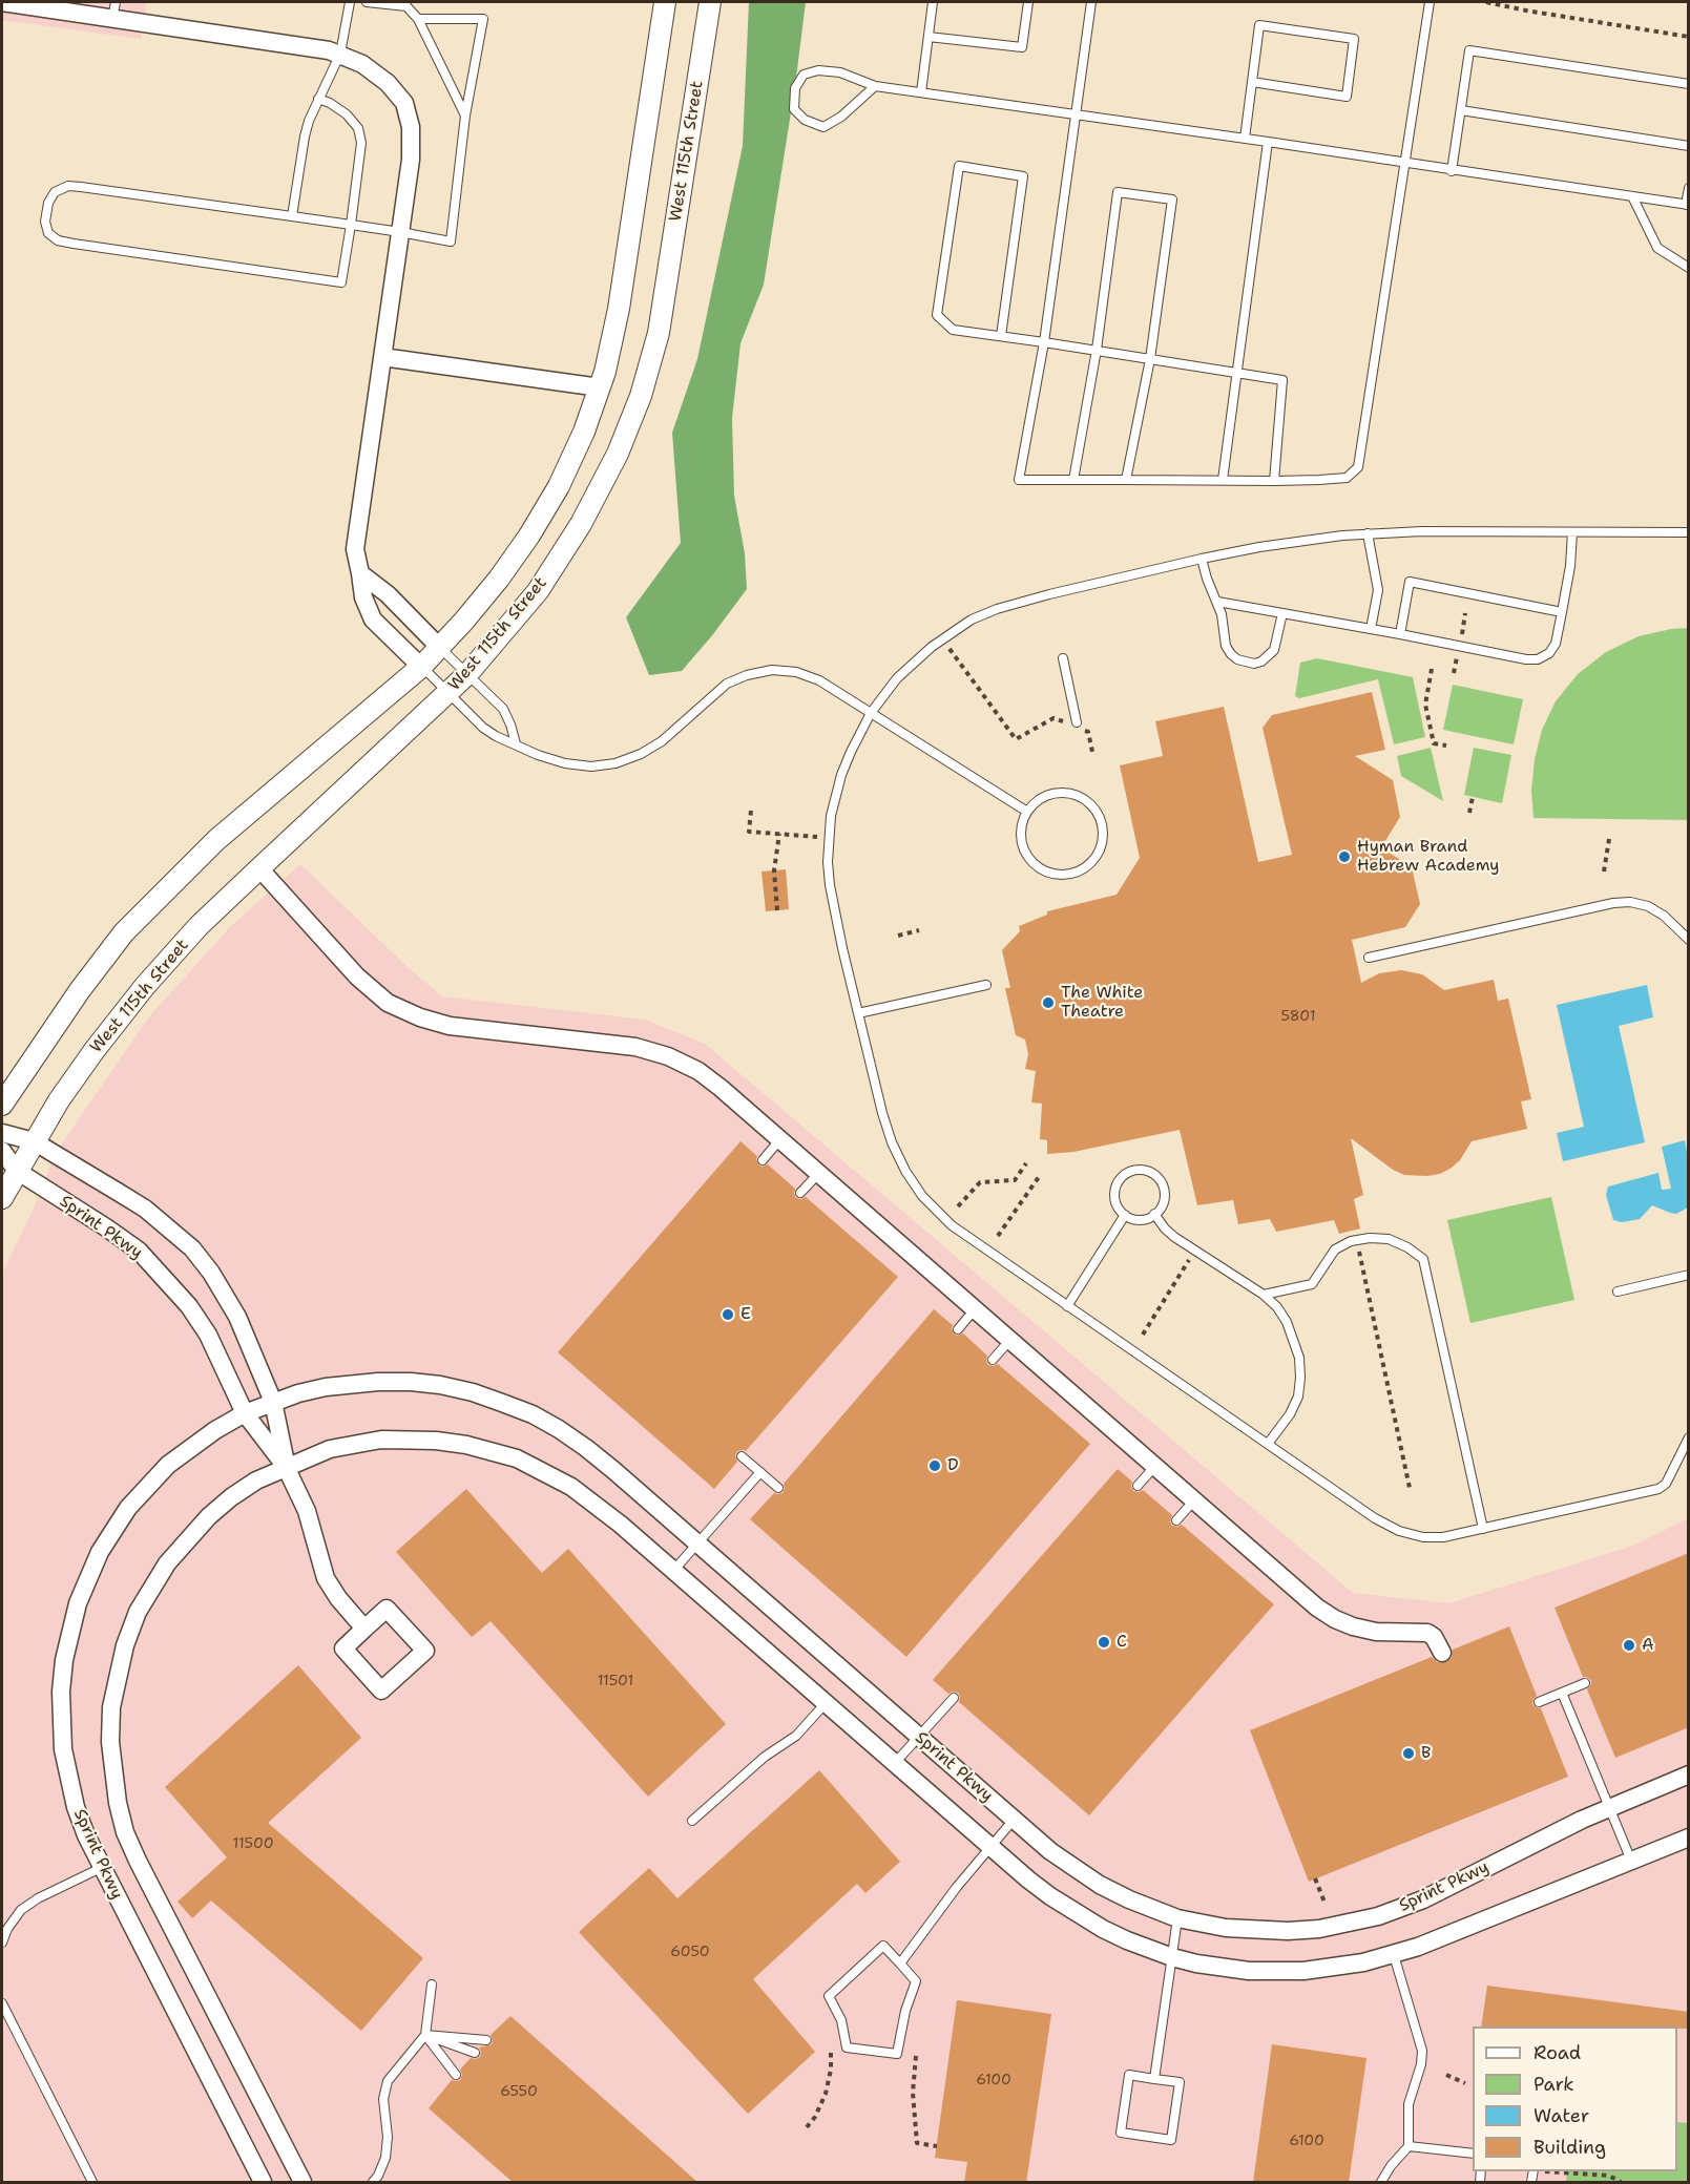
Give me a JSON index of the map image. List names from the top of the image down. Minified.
{"streets":{"street":["West 115th Street","Sprint Pkwy"]},"crossings":[["West 115th Street","Sprint Pkwy"]],"places":["Hyman Brand Hebrew Academy","The White Theatre","E","D","C","A","B"],"house_numbers":["5801","11501","11500","6050","6100","6550","6100"],"legend":["Road","Park","Water","Building"]}
